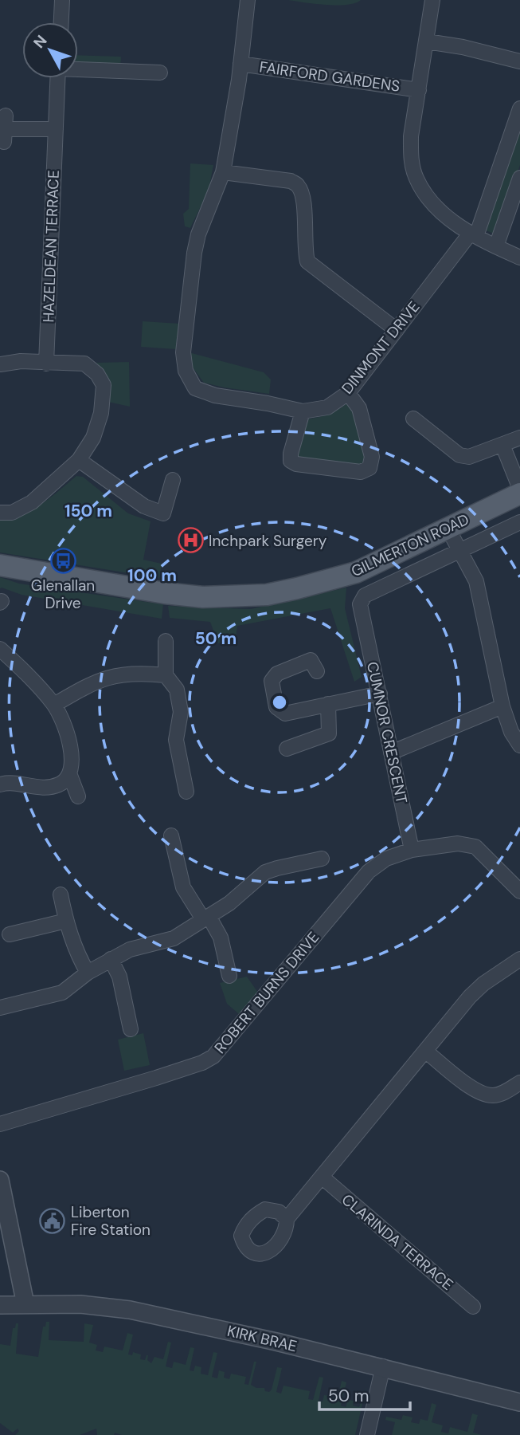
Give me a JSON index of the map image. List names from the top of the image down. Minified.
{"streets":{"main road":["GILMERTON ROAD"],"street":["FAIRFORD GARDENS","HAZELDEAN TERRACE","DINMONT DRIVE","CUMNOR CRESCENT","ROBERT BURNS DRIVE","CLARINDA TERRACE","KIRK BRAE"]},"crossings":[["FAIRFORD GARDENS","DINMONT DRIVE"],["CUMNOR CRESCENT","ROBERT BURNS DRIVE"]],"places":{"hospital":["Inchpark Surgery"],"bus stop":["Glenallan Drive"],"public building":["Liberton Fire Station"]},"scale_bar":"50 m","north":"top left","rings":["150 m","100 m","50 m"]}
